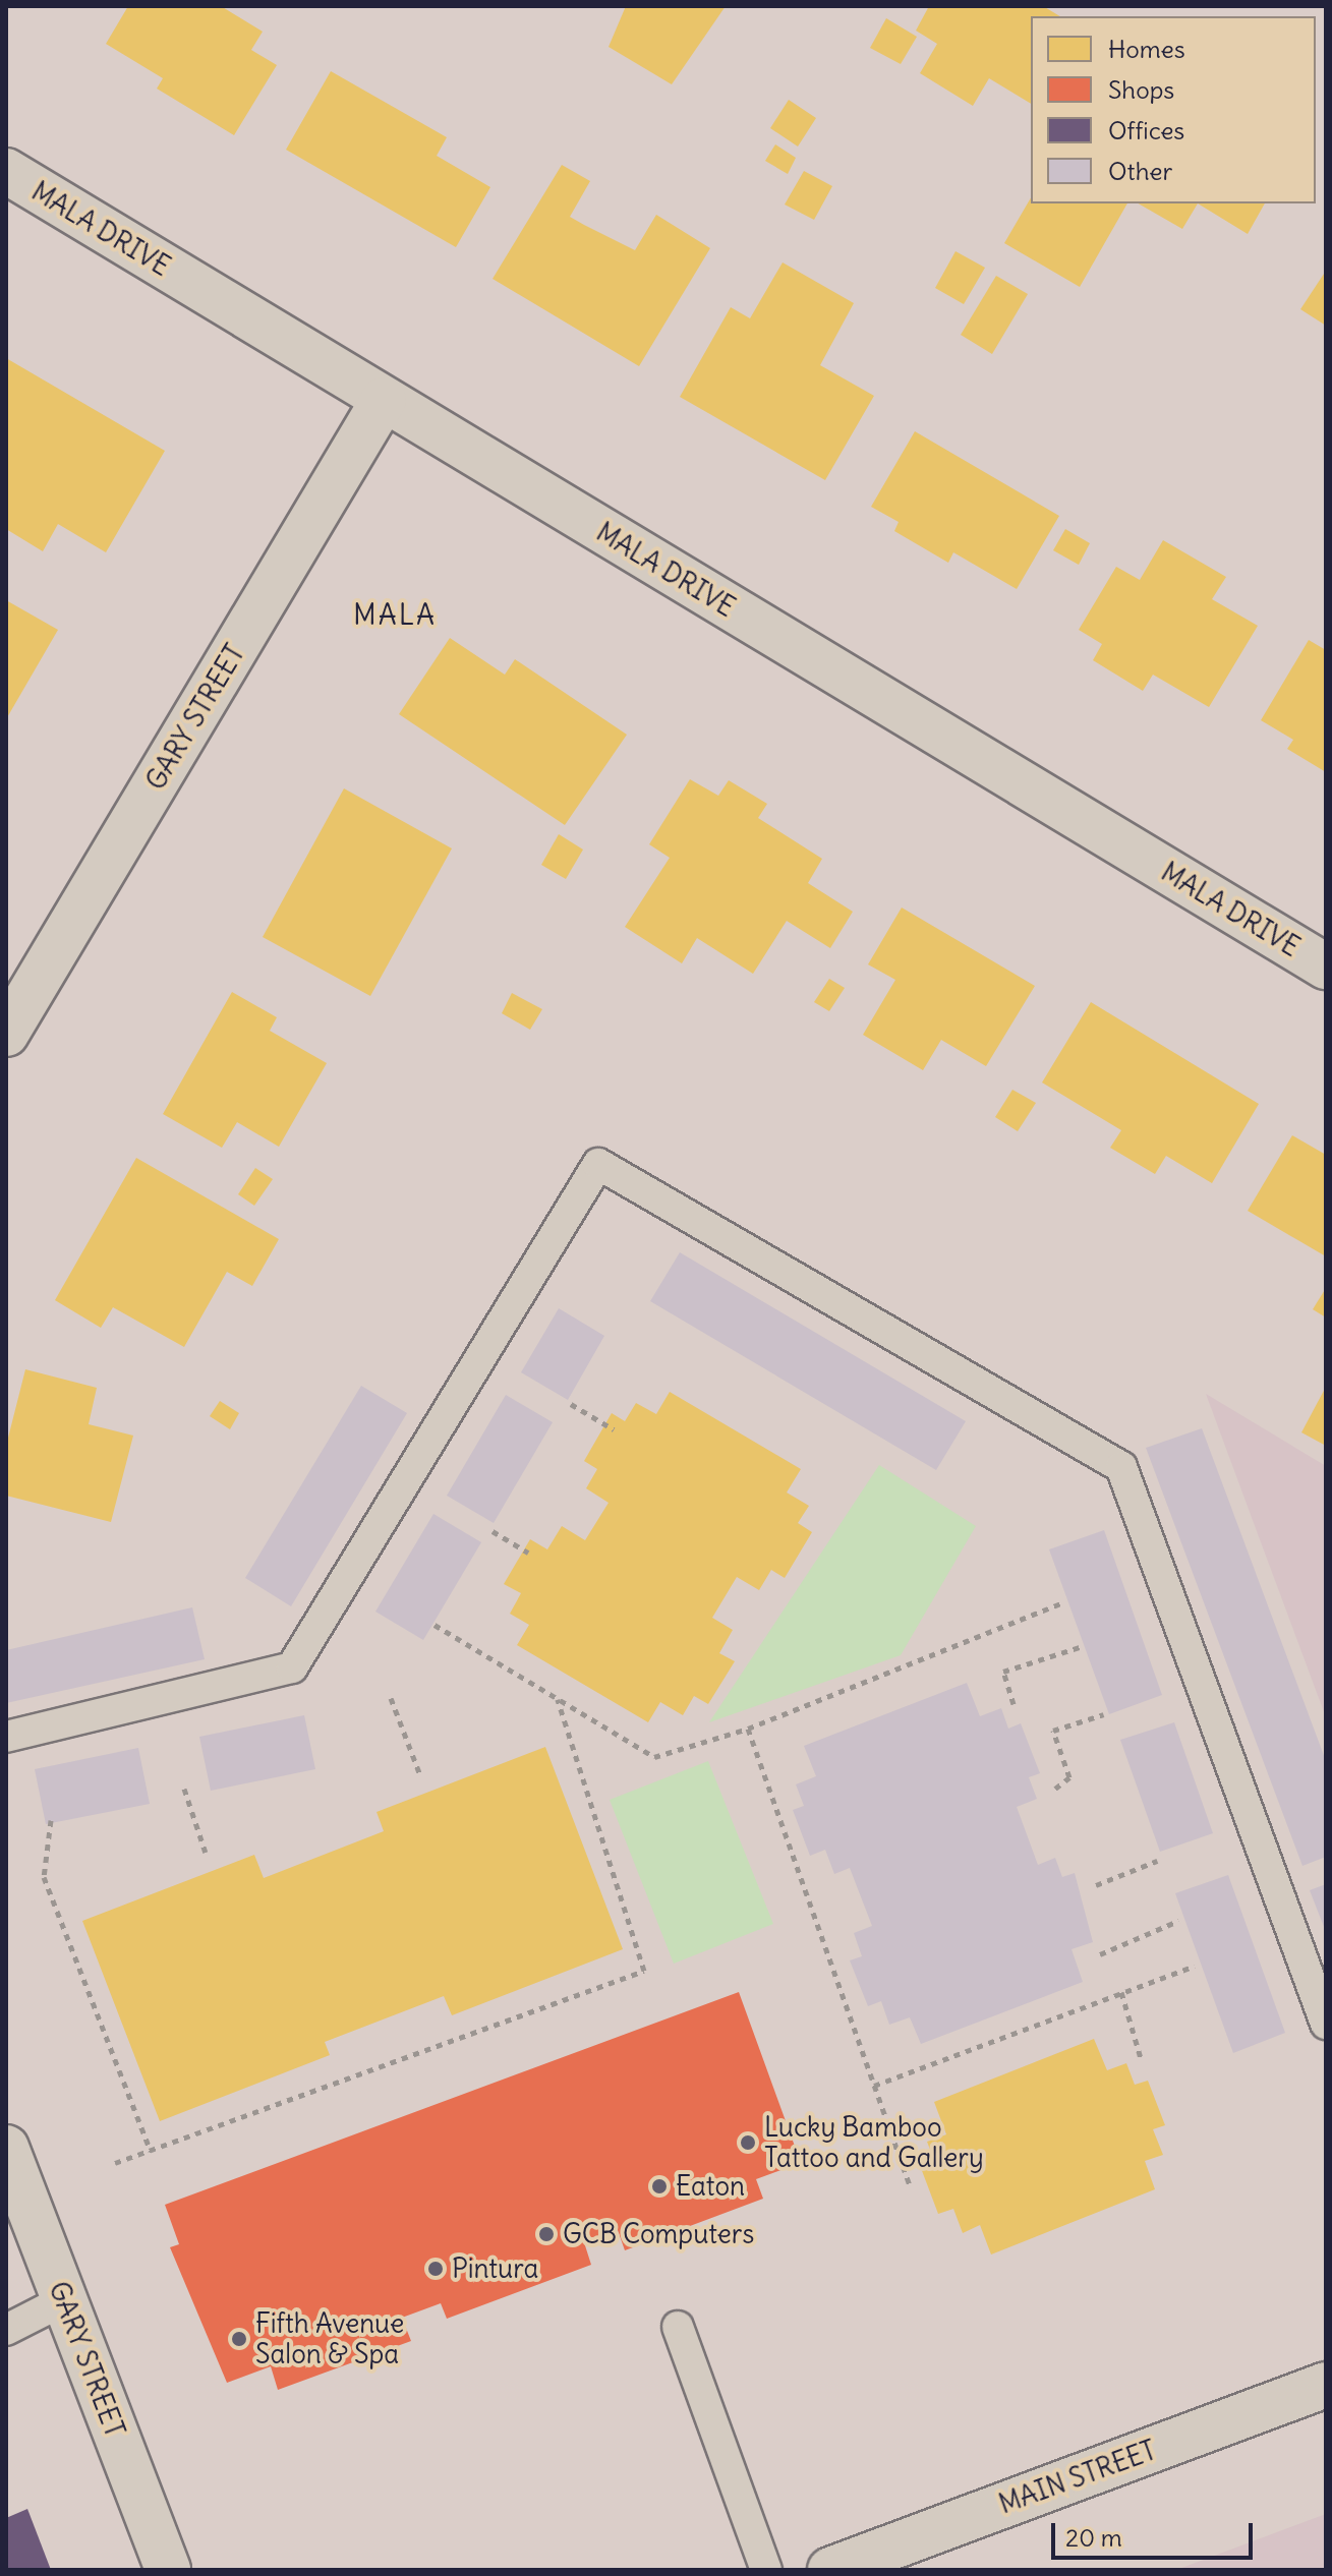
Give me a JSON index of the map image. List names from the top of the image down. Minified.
{"streets":{"street":["MALA DRIVE","GARY STREET","MAIN STREET"]},"crossings":[["MALA DRIVE","GARY STREET"]],"districts":["MALA"],"places":["Lucky Bamboo Tattoo and Gallery","Eaton","GCB Computers","Pintura","Fifth Avenue Salon & Spa"],"legend":["Homes","Shops","Offices","Other"],"scale_bar":"20 m"}
